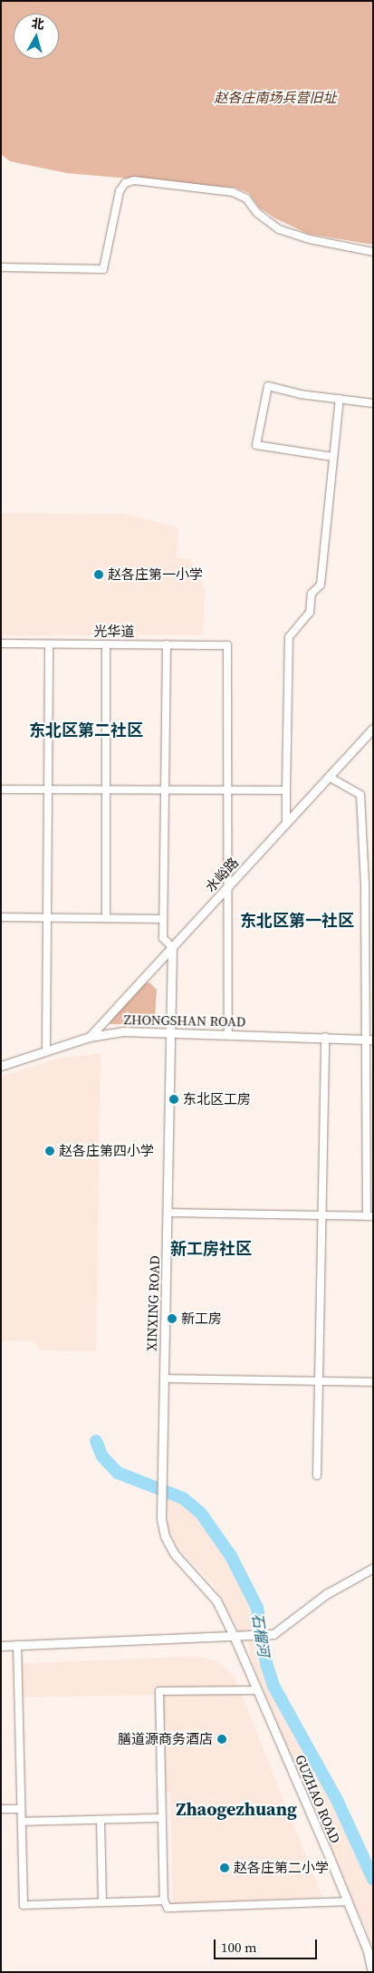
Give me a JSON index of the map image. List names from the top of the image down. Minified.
{"streets":{"street":["光华道","水峪路","ZHONGSHAN ROAD","XINXING ROAD","GUZHAO ROAD"]},"crossings":[["水峪路","ZHONGSHAN ROAD"],["水峪路","XINXING ROAD"],["ZHONGSHAN ROAD","XINXING ROAD"],["XINXING ROAD","GUZHAO ROAD"]],"districts":["东北区第二社区","东北区第一社区","新工房社区","Zhaogezhuang"],"water":["石榴河"],"parks":["赵各庄南场兵营旧址"],"places":["赵各庄第一小学","东北区工房","赵各庄第四小学","新工房","膳道源商务酒店","赵各庄第二小学"],"scale_bar":"100 m","north":"top"}
